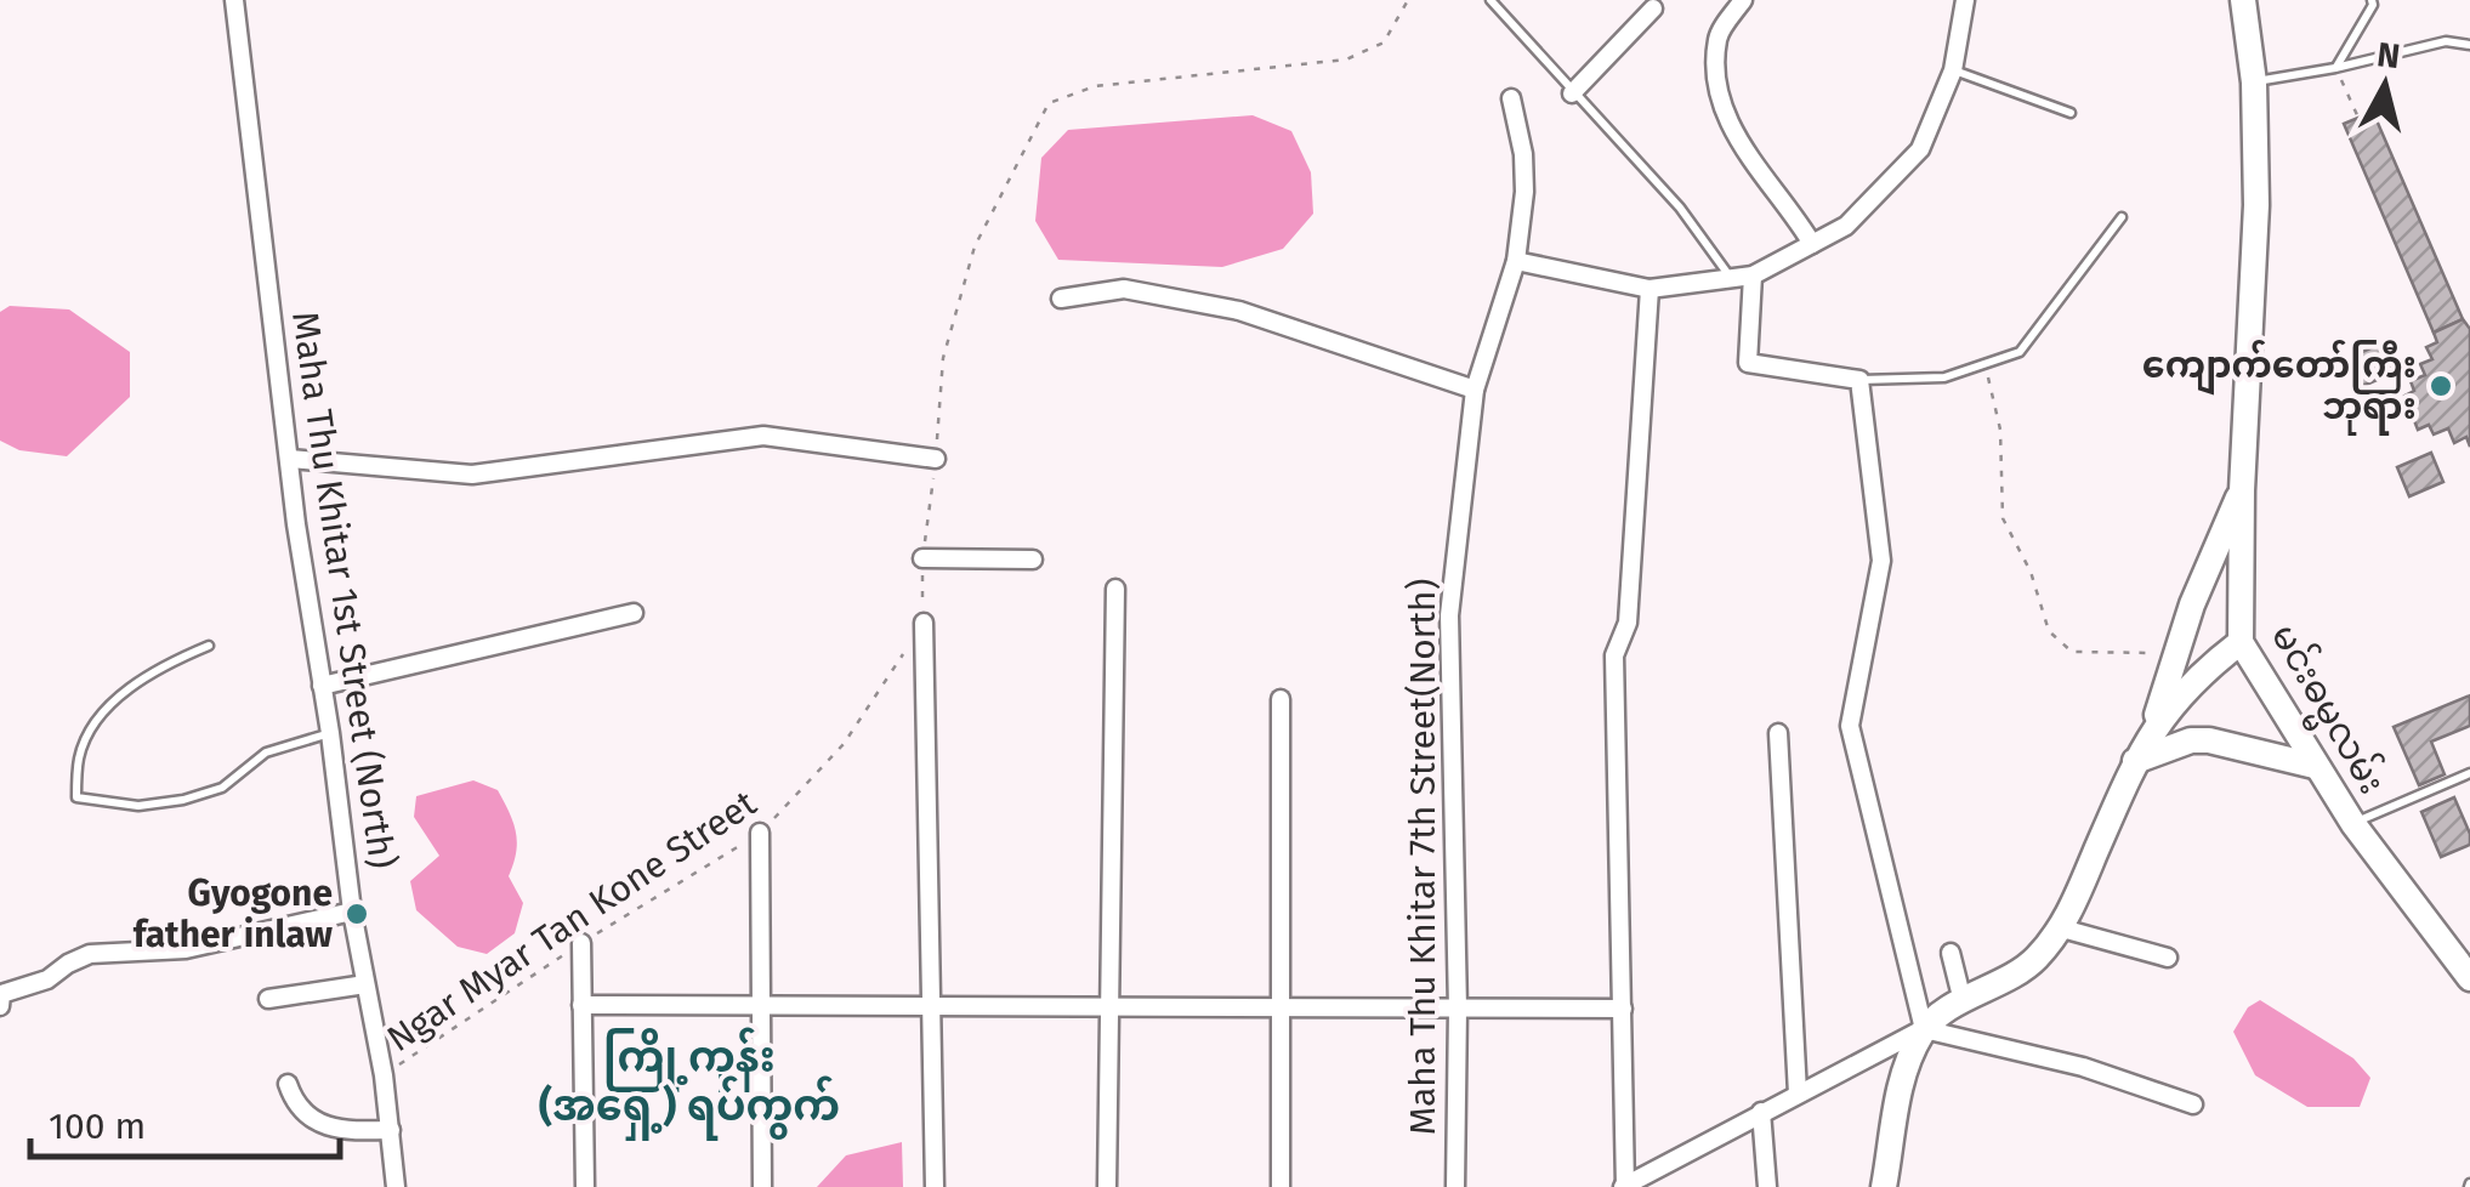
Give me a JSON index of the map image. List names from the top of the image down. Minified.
{"streets":{"main road":["မင်းဓမ္မလမ်း"],"street":["Maha Thu Khitar 1st Street (North)","Maha Thu Khitar 7th Street(North)"],"path":["Ngar Myar Tan Kone Street"]},"crossings":[["Maha Thu Khitar 1st Street (North)","Ngar Myar Tan Kone Street"]],"districts":["ကြို့ကုန်း (အရှေ့) ရပ်ကွက်"],"places":["ကျောက်တော်ကြီး ဘုရား","Gyogone father inlaw"],"scale_bar":"100 m","north":"top"}
